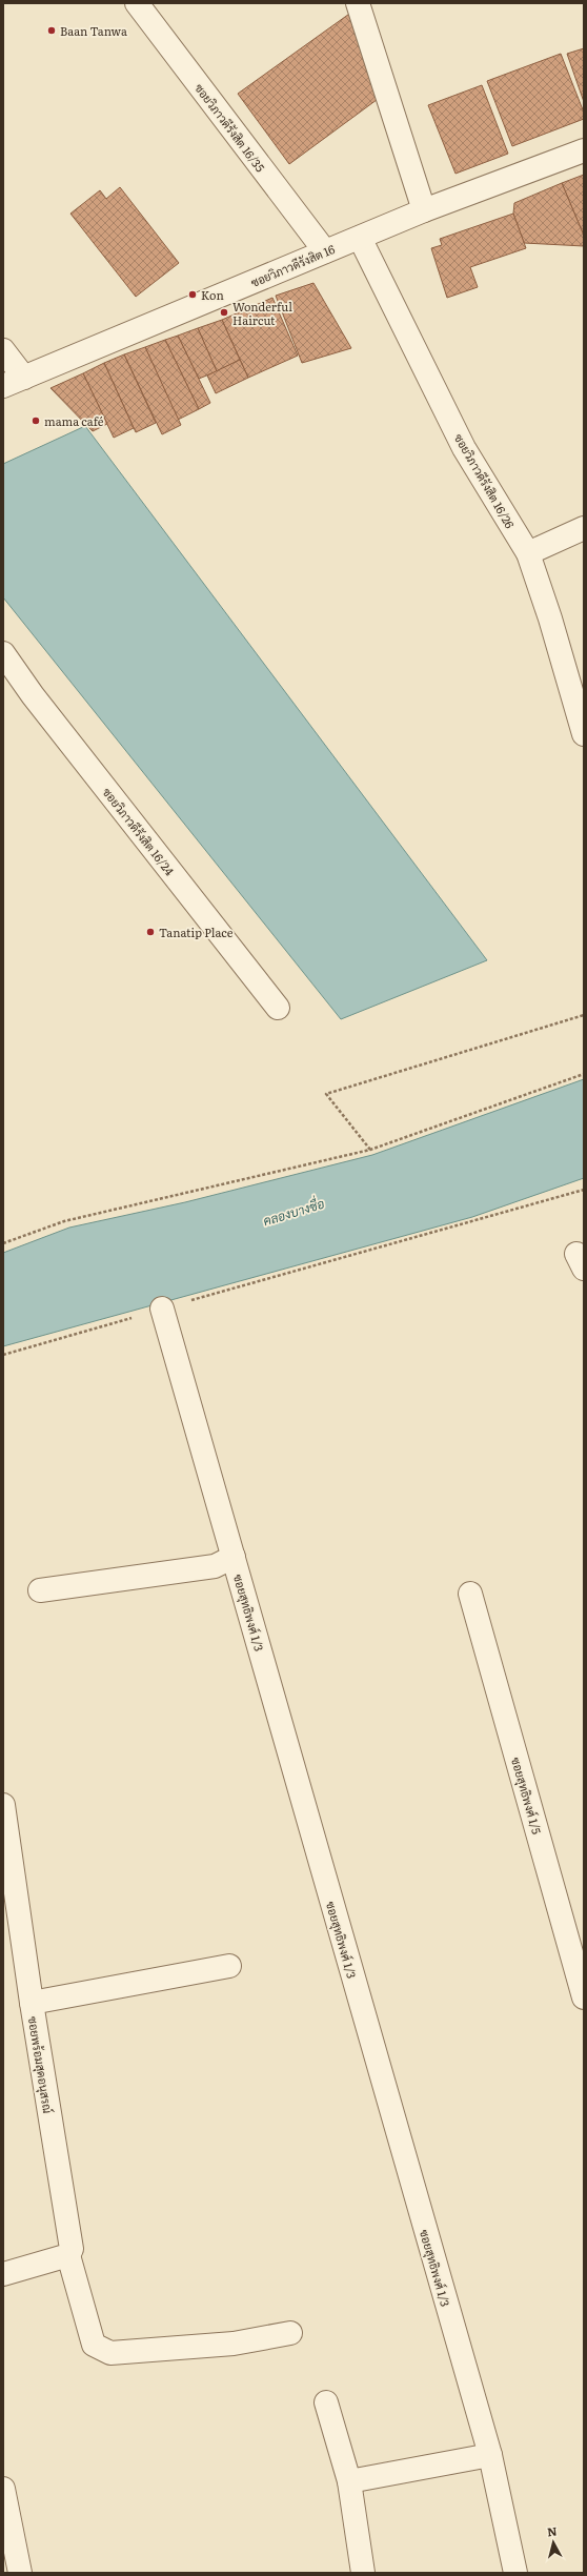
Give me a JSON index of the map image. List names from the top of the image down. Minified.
{"streets":{"street":["ซอยวิภาวดีรังสิต 16/35","ซอยวิภาวดีรังสิต 16","ซอยวิภาวดีรังสิต 16/26","ซอยวิภาวดีรังสิต 16/24","ซอยสุทธิพงศ์ 1/3","ซอยสุทธิพงศ์ 1/5","ซอยพร้อมสุดอนุสรณ์"]},"crossings":[["ซอยวิภาวดีรังสิต 16/35","ซอยวิภาวดีรังสิต 16"],["ซอยวิภาวดีรังสิต 16","ซอยวิภาวดีรังสิต 16/26"]],"water":["คลองบางซื่อ"],"places":["Baan Tanwa","Kon","Wonderful Haircut","mama café","Tanatip Place"],"north":"top"}
